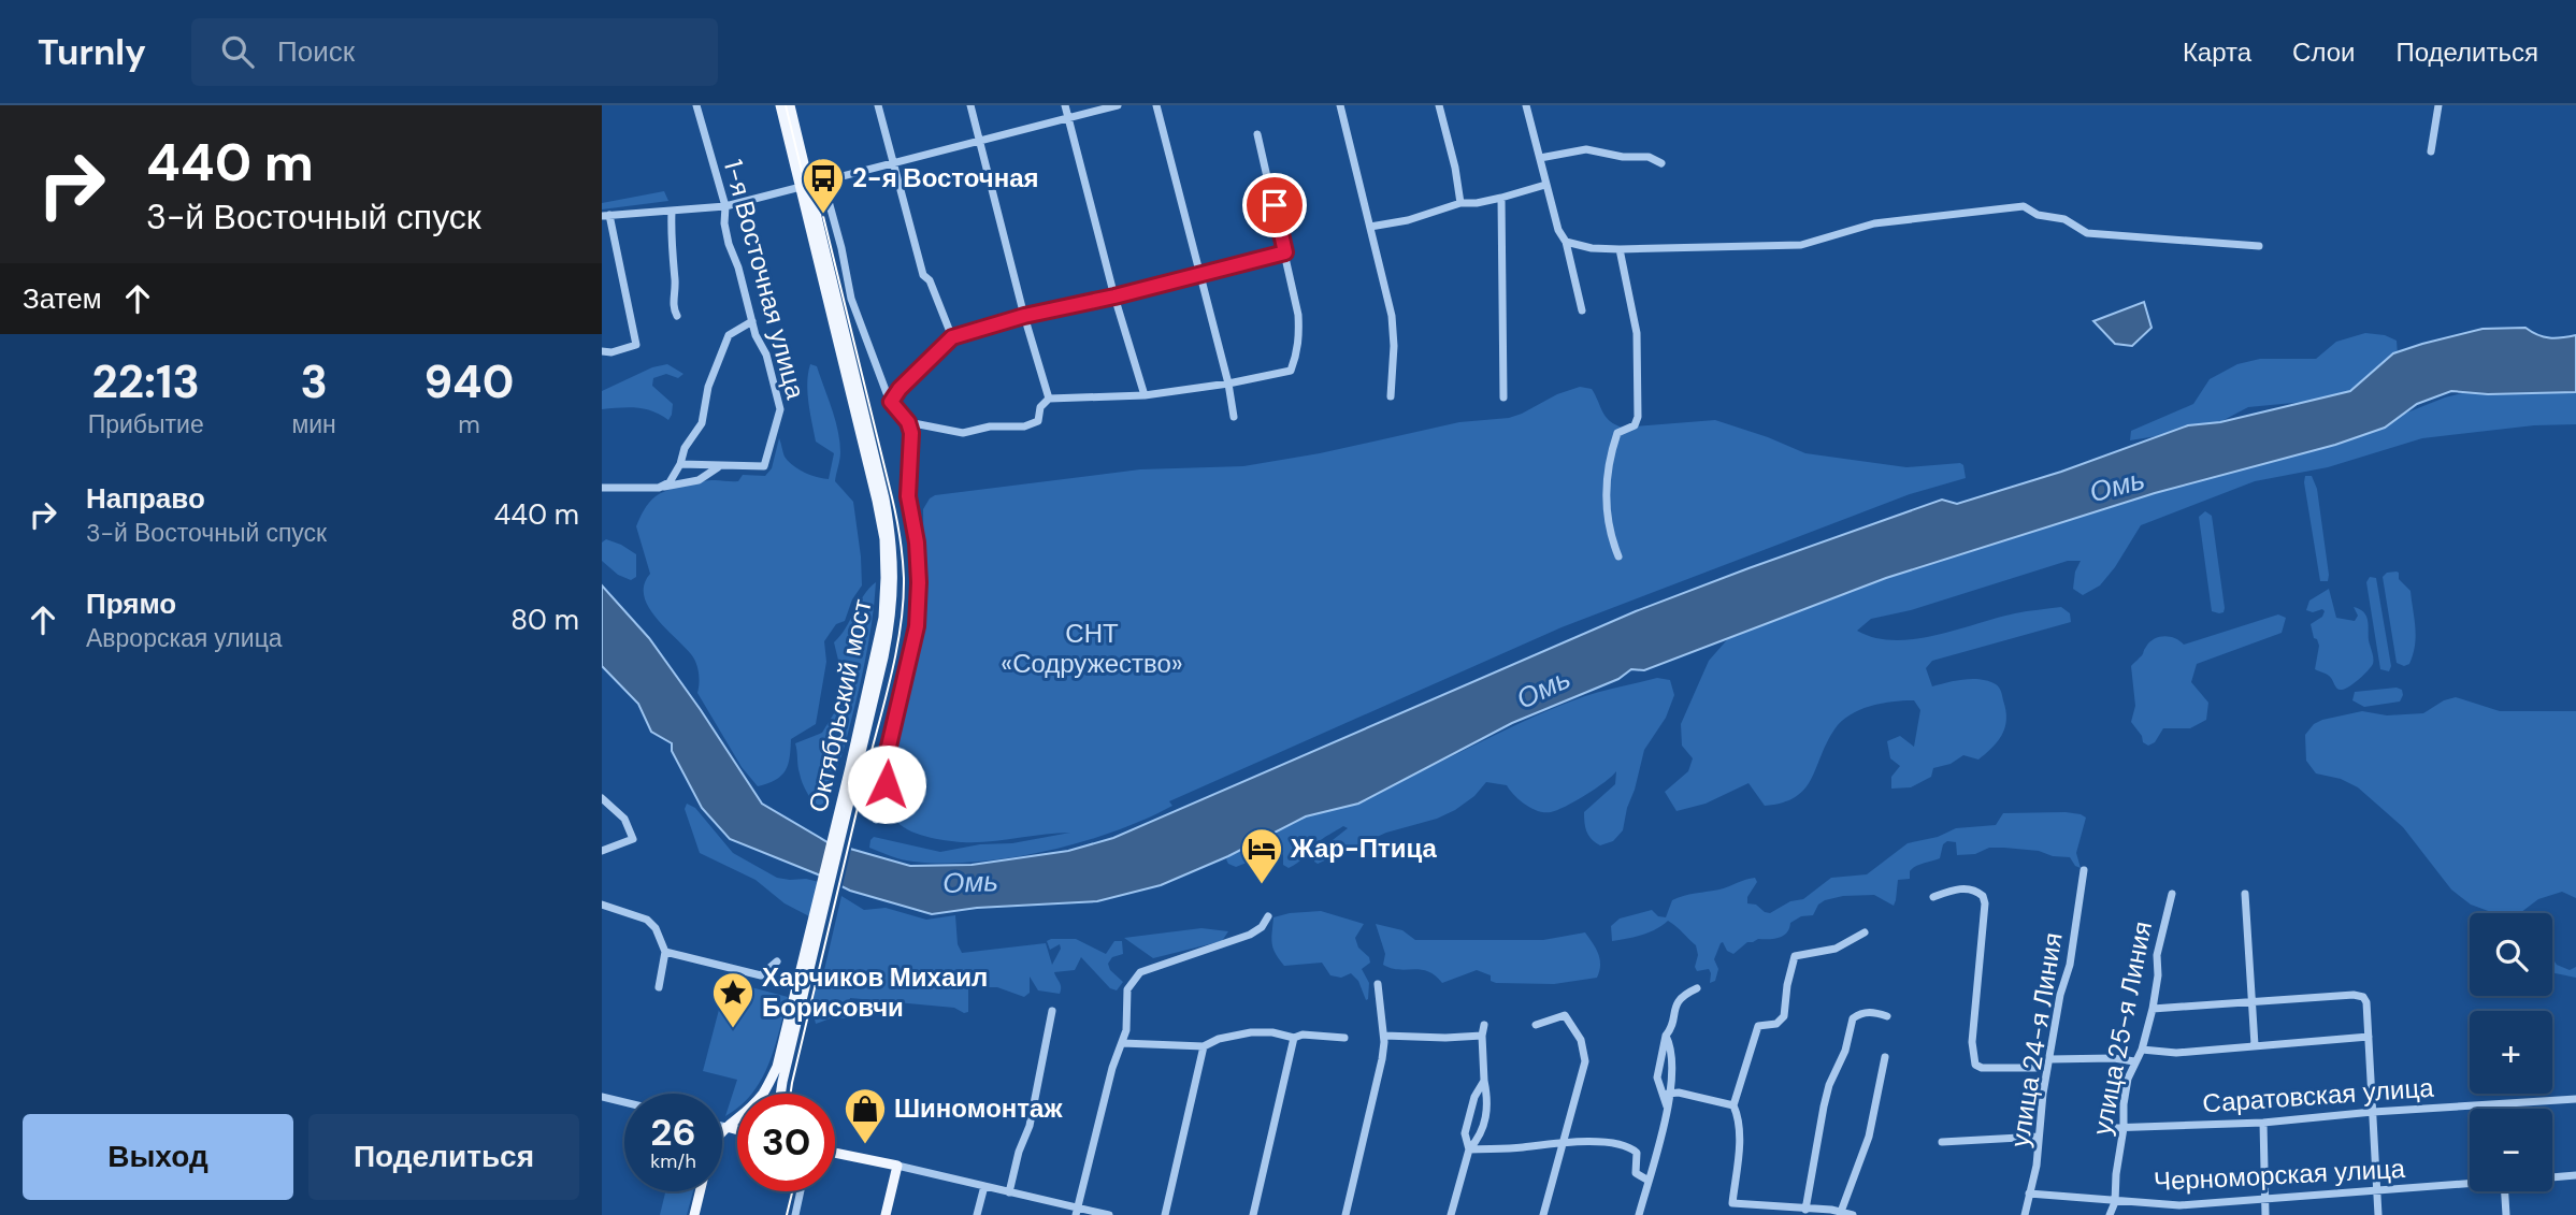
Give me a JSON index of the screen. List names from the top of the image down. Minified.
{"streets":{"main road":["Октябрьский мост"],"street":["1-я Восточная улица","улица 25-я Линия","улица 24-я Линия","Саратовская улица","Черноморская улица"]},"crossings":[["улица 25-я Линия","Саратовская улица"],["улица 25-я Линия","Черноморская улица"],["улица 24-я Линия","Черноморская улица"]],"water":["Омь"],"parks":["СНТ «Содружество»"],"places":{"bus stop":["2-я Восточная"],"hotel":["Жар-Птица"],"place":["Харчиков Михаил Борисовчи"],"shop":["Шиномонтаж"]},"page":{"header":"Turnly","search":"Поиск","nav":["Карта","Слои","Поделиться"],"turn":["440 m","3-й Восточный спуск"],"then":"Затем","eta":["22:13","Прибытие","3","мин","940","m"],"list":[{"name":"Направо","note":"3-й Восточный спуск","value":"440 m"},{"name":"Прямо","note":"Аврорская улица","value":"80 m"}],"map_buttons":["+","−"],"speed":"26 km/h","limit":"30","buttons":["Выход","Поделиться"]}}
